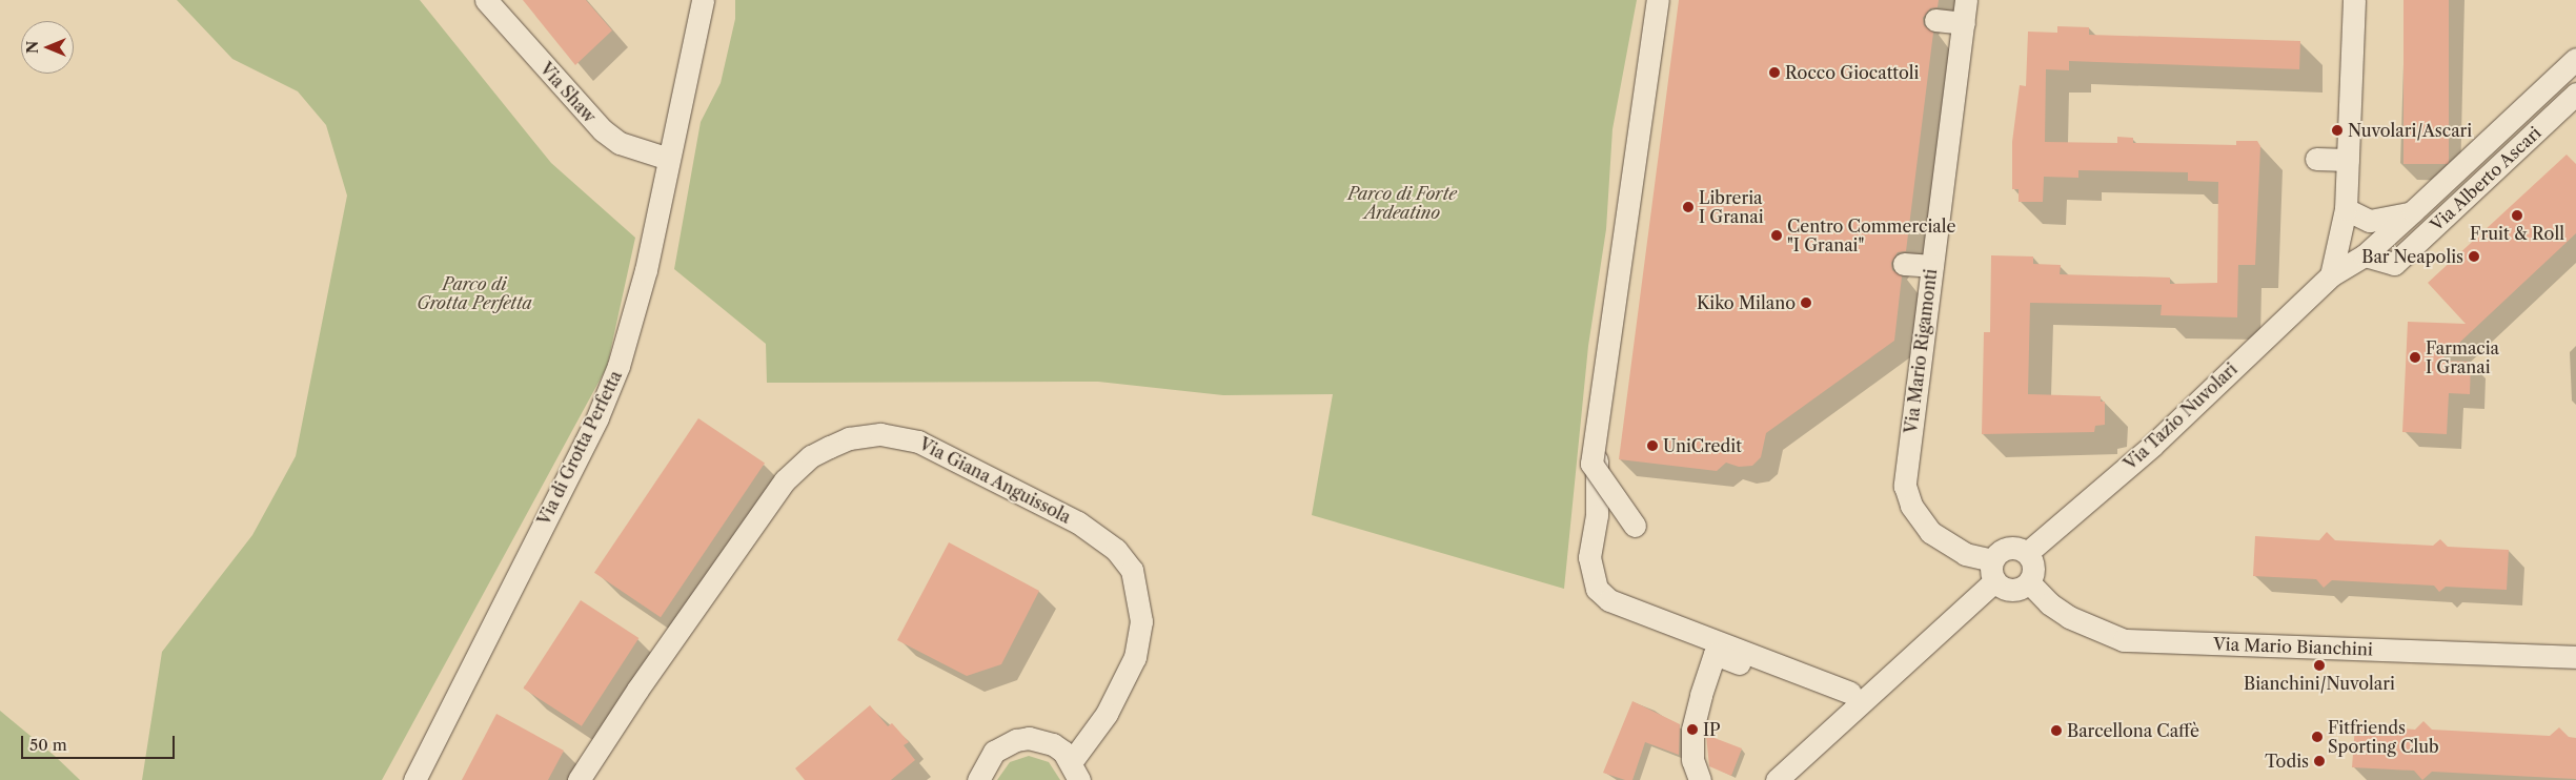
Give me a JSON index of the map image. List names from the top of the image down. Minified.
{"streets":{"street":["Via Shaw","Via Alberto Ascari","Via Mario Rigamonti","Via Tazio Nuvolari","Via di Grotta Perfetta","Via Giana Anguissola","Via Mario Bianchini"]},"crossings":[["Via Shaw","Via di Grotta Perfetta"],["Via Alberto Ascari","Via Tazio Nuvolari"],["Via Mario Rigamonti","Via Tazio Nuvolari"],["Via Mario Rigamonti","Via Mario Bianchini"],["Via Tazio Nuvolari","Via Mario Bianchini"]],"parks":["Parco di Forte Ardeatino","Parco di Grotta Perfetta"],"places":["Rocco Giocattoli","Nuvolari/Ascari","Libreria I Granai","Fruit & Roll","Centro Commerciale \"I Granai\"","Bar Neapolis","Kiko Milano","Farmacia I Granai","UniCredit","Bianchini/Nuvolari","IP","Barcellona Caffè","Fitfriends Sporting Club","Todis"],"scale_bar":"50 m","north":"left"}
